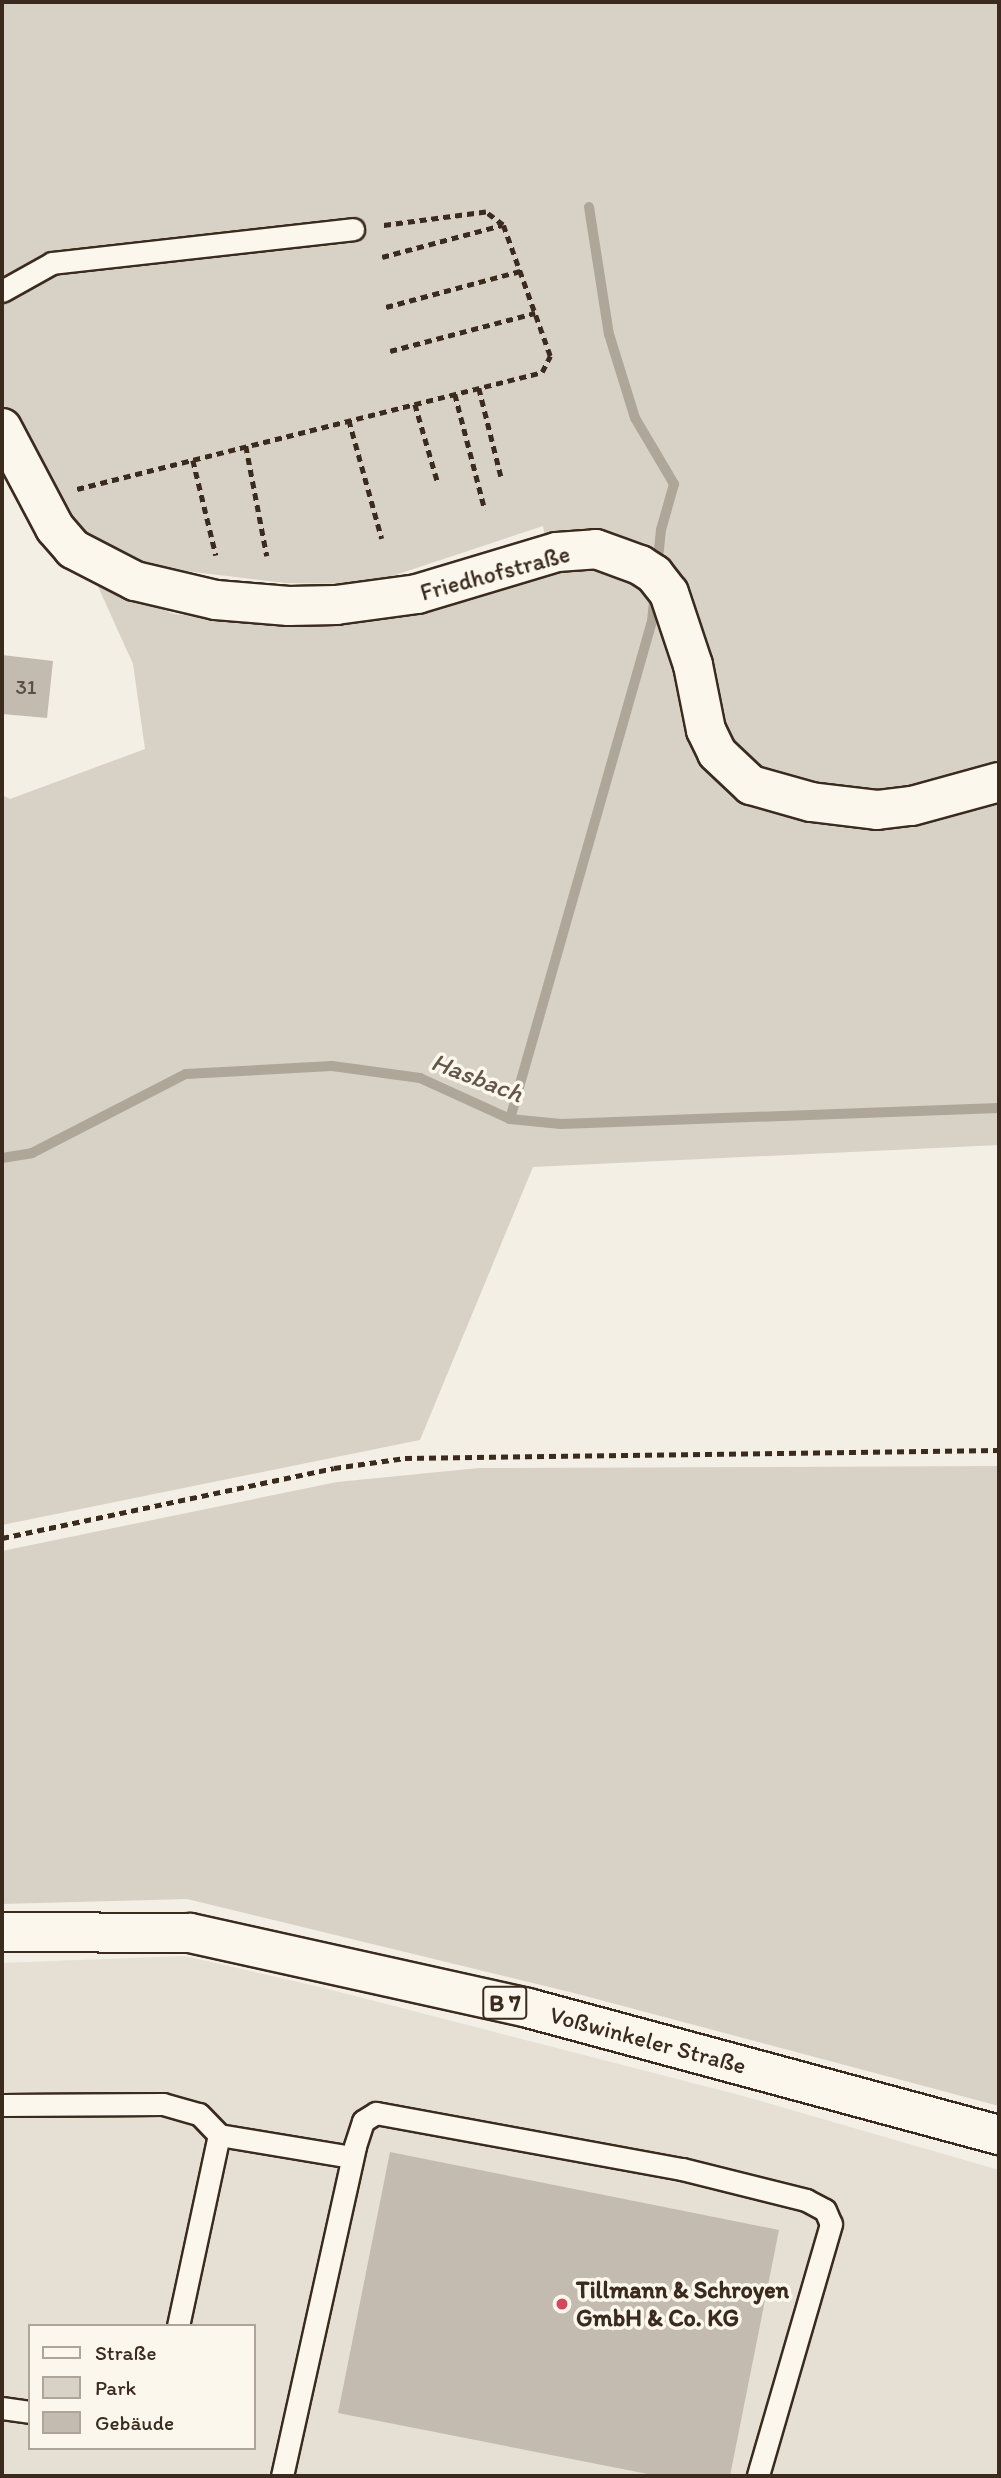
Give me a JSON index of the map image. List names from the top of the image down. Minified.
{"streets":{"street":["Friedhofstraße","B 7","Voßwinkeler Straße"]},"water":["Hasbach"],"places":["Tillmann & Schroyen GmbH & Co. KG"],"house_numbers":["31"],"legend":["Straße","Park","Gebäude"]}
